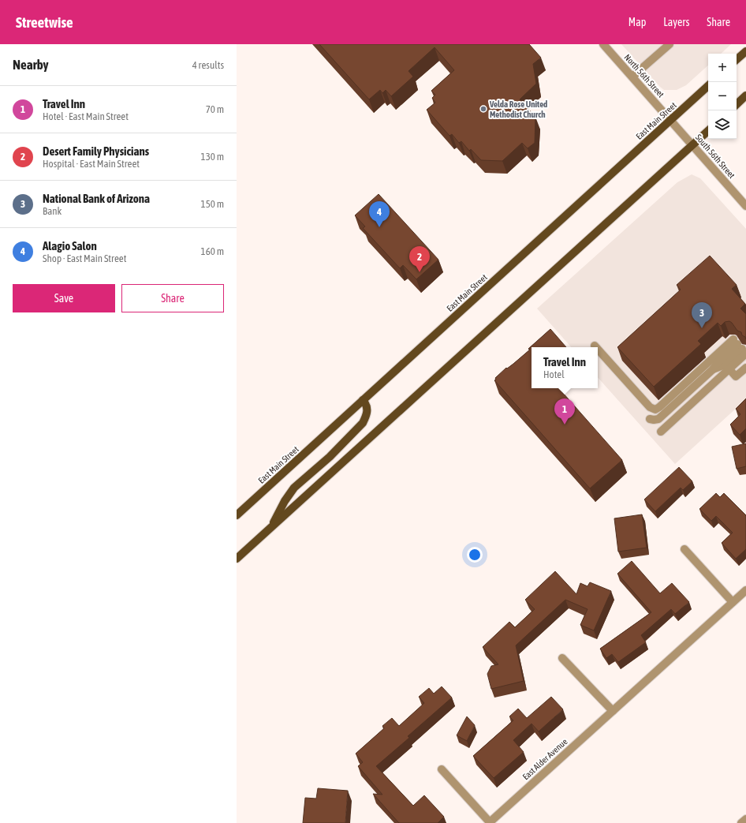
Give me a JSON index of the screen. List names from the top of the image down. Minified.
{"streets":{"main road":["East Main Street"],"street":["North 56th Street","South 56th Street","East Alder Avenue"]},"crossings":[["North 56th Street","East Main Street"],["North 56th Street","South 56th Street"],["East Main Street","South 56th Street"]],"places":["Velda Rose United Methodist Church"],"page":{"header":"Streetwise","nav":["Map","Layers","Share"],"heading":["Nearby","4 results"],"map_buttons":["+","−"],"list":[{"mark":"1","name":"Travel Inn","note":"Hotel · East Main Street","value":"70 m"},{"mark":"2","name":"Desert Family Physicians","note":"Hospital · East Main Street","value":"130 m"},{"mark":"3","name":"National Bank of Arizona","note":"Bank","value":"150 m"},{"mark":"4","name":"Alagio Salon","note":"Shop · East Main Street","value":"160 m"}],"pins":["4","2","3","1"],"buttons":["Save","Share"],"popup":["Travel Inn","Hotel"]}}
